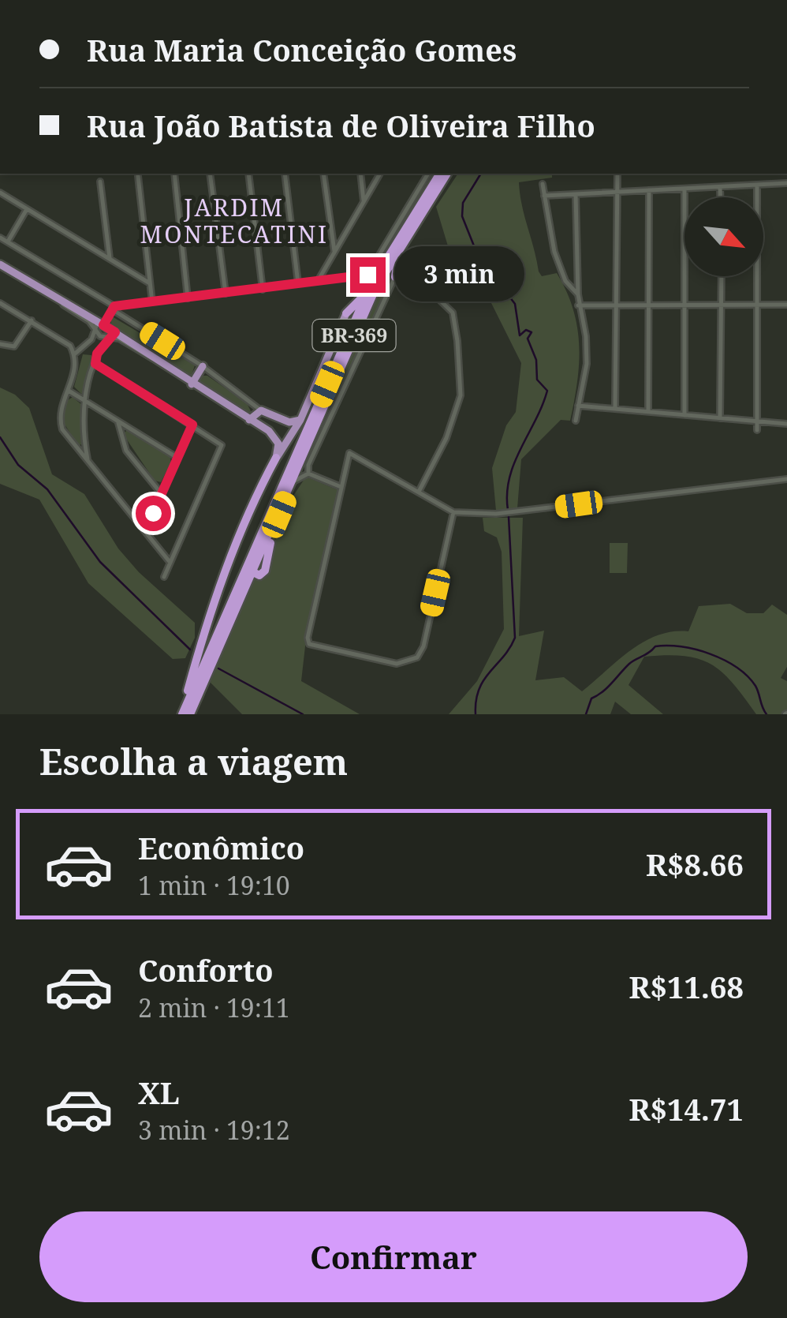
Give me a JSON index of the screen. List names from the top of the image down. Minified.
{"streets":{"highway":["BR-369"]},"districts":["JARDIM MONTECATINI"],"north":"bottom right","page":{"banner":["Rua Maria Conceição Gomes","Rua João Batista de Oliveira Filho"],"bubble":"3 min","heading":"Escolha a viagem","list":[{"name":"Econômico","note":"1 min · 19:10","value":"R$8.66"},{"name":"Conforto","note":"2 min · 19:11","value":"R$11.68"},{"name":"XL","note":"3 min · 19:12","value":"R$14.71"}],"buttons":"Confirmar"}}
